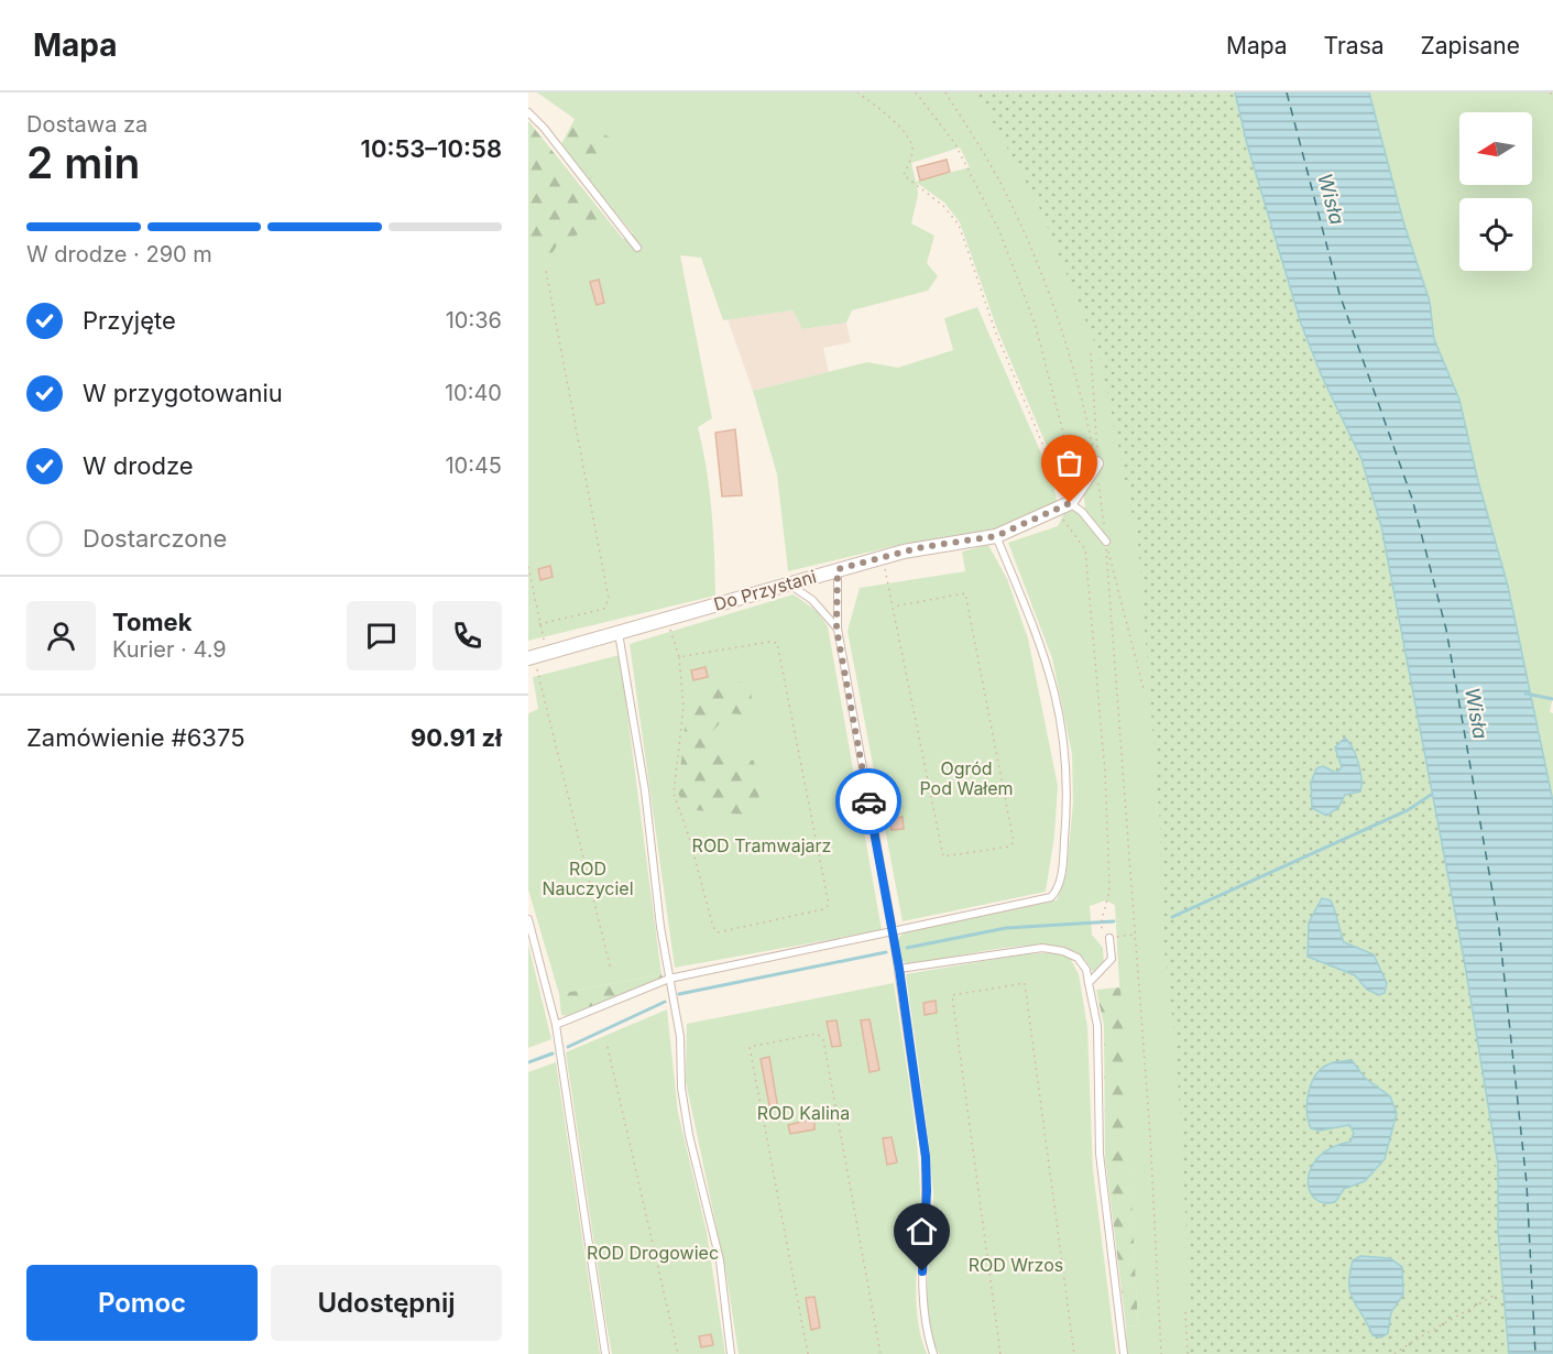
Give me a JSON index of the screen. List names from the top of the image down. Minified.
{"streets":{"street":["Do Przystani"]},"water":["Wisła"],"parks":["Ogród Pod Wałem","ROD Tramwajarz","ROD Nauczyciel","ROD Kalina","ROD Drogowiec","ROD Wrzos"],"north":"left","page":{"header":"Mapa","nav":["Mapa","Trasa","Zapisane"],"heading":["2 min","Dostawa za","10:53–10:58"],"panel":["Tomek","Kurier · 4.9","Zamówienie #6375","90.91 zł"],"bar":"W drodze · 290 m","list":[["Przyjęte","10:36"],["W przygotowaniu","10:40"],["W drodze","10:45"],"Dostarczone"],"buttons":["Pomoc","Udostępnij"]}}
